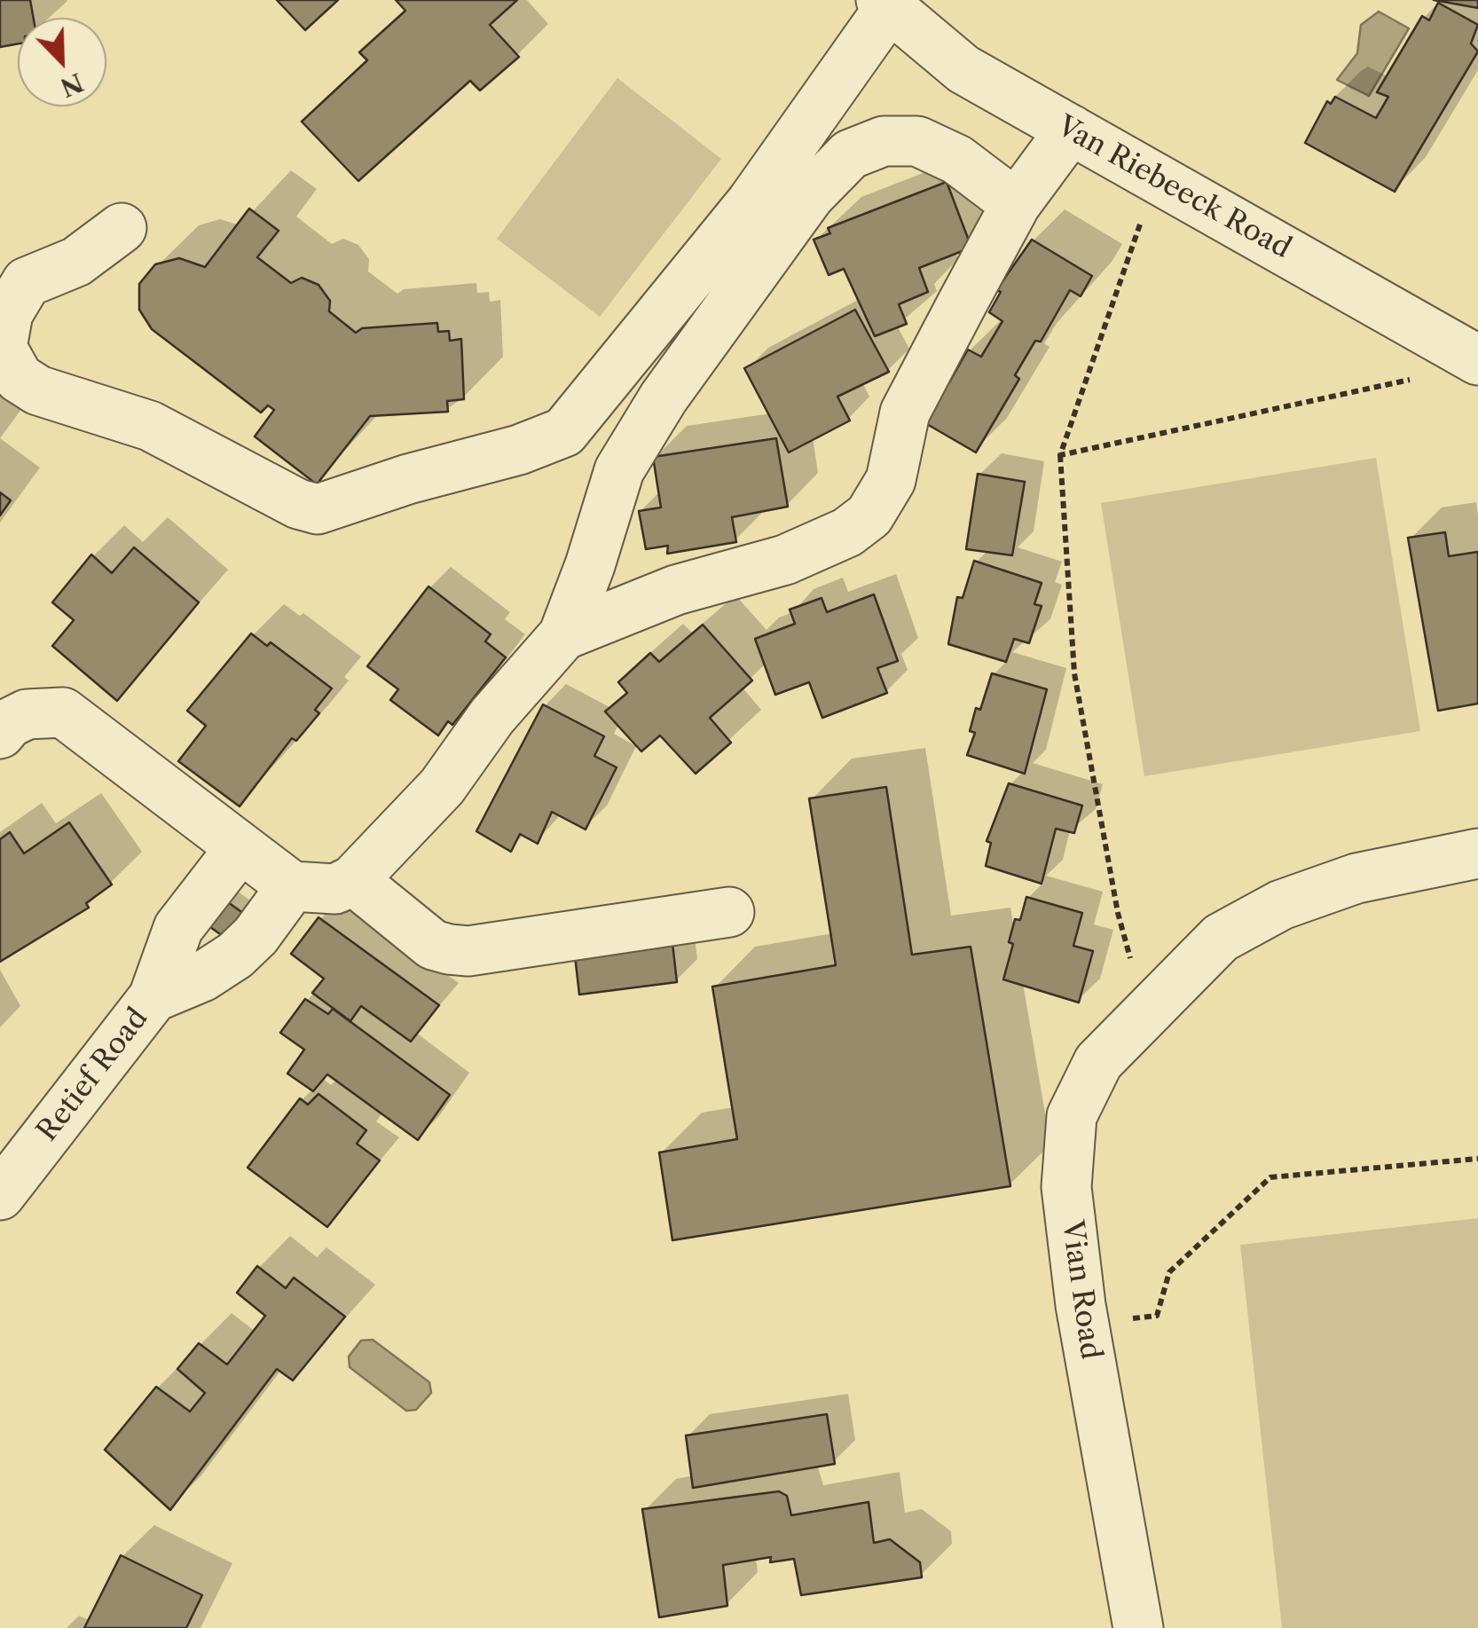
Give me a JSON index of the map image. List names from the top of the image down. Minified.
{"streets":{"street":["Van Riebeeck Road","Retief Road","Vian Road"]},"north":"bottom right"}
